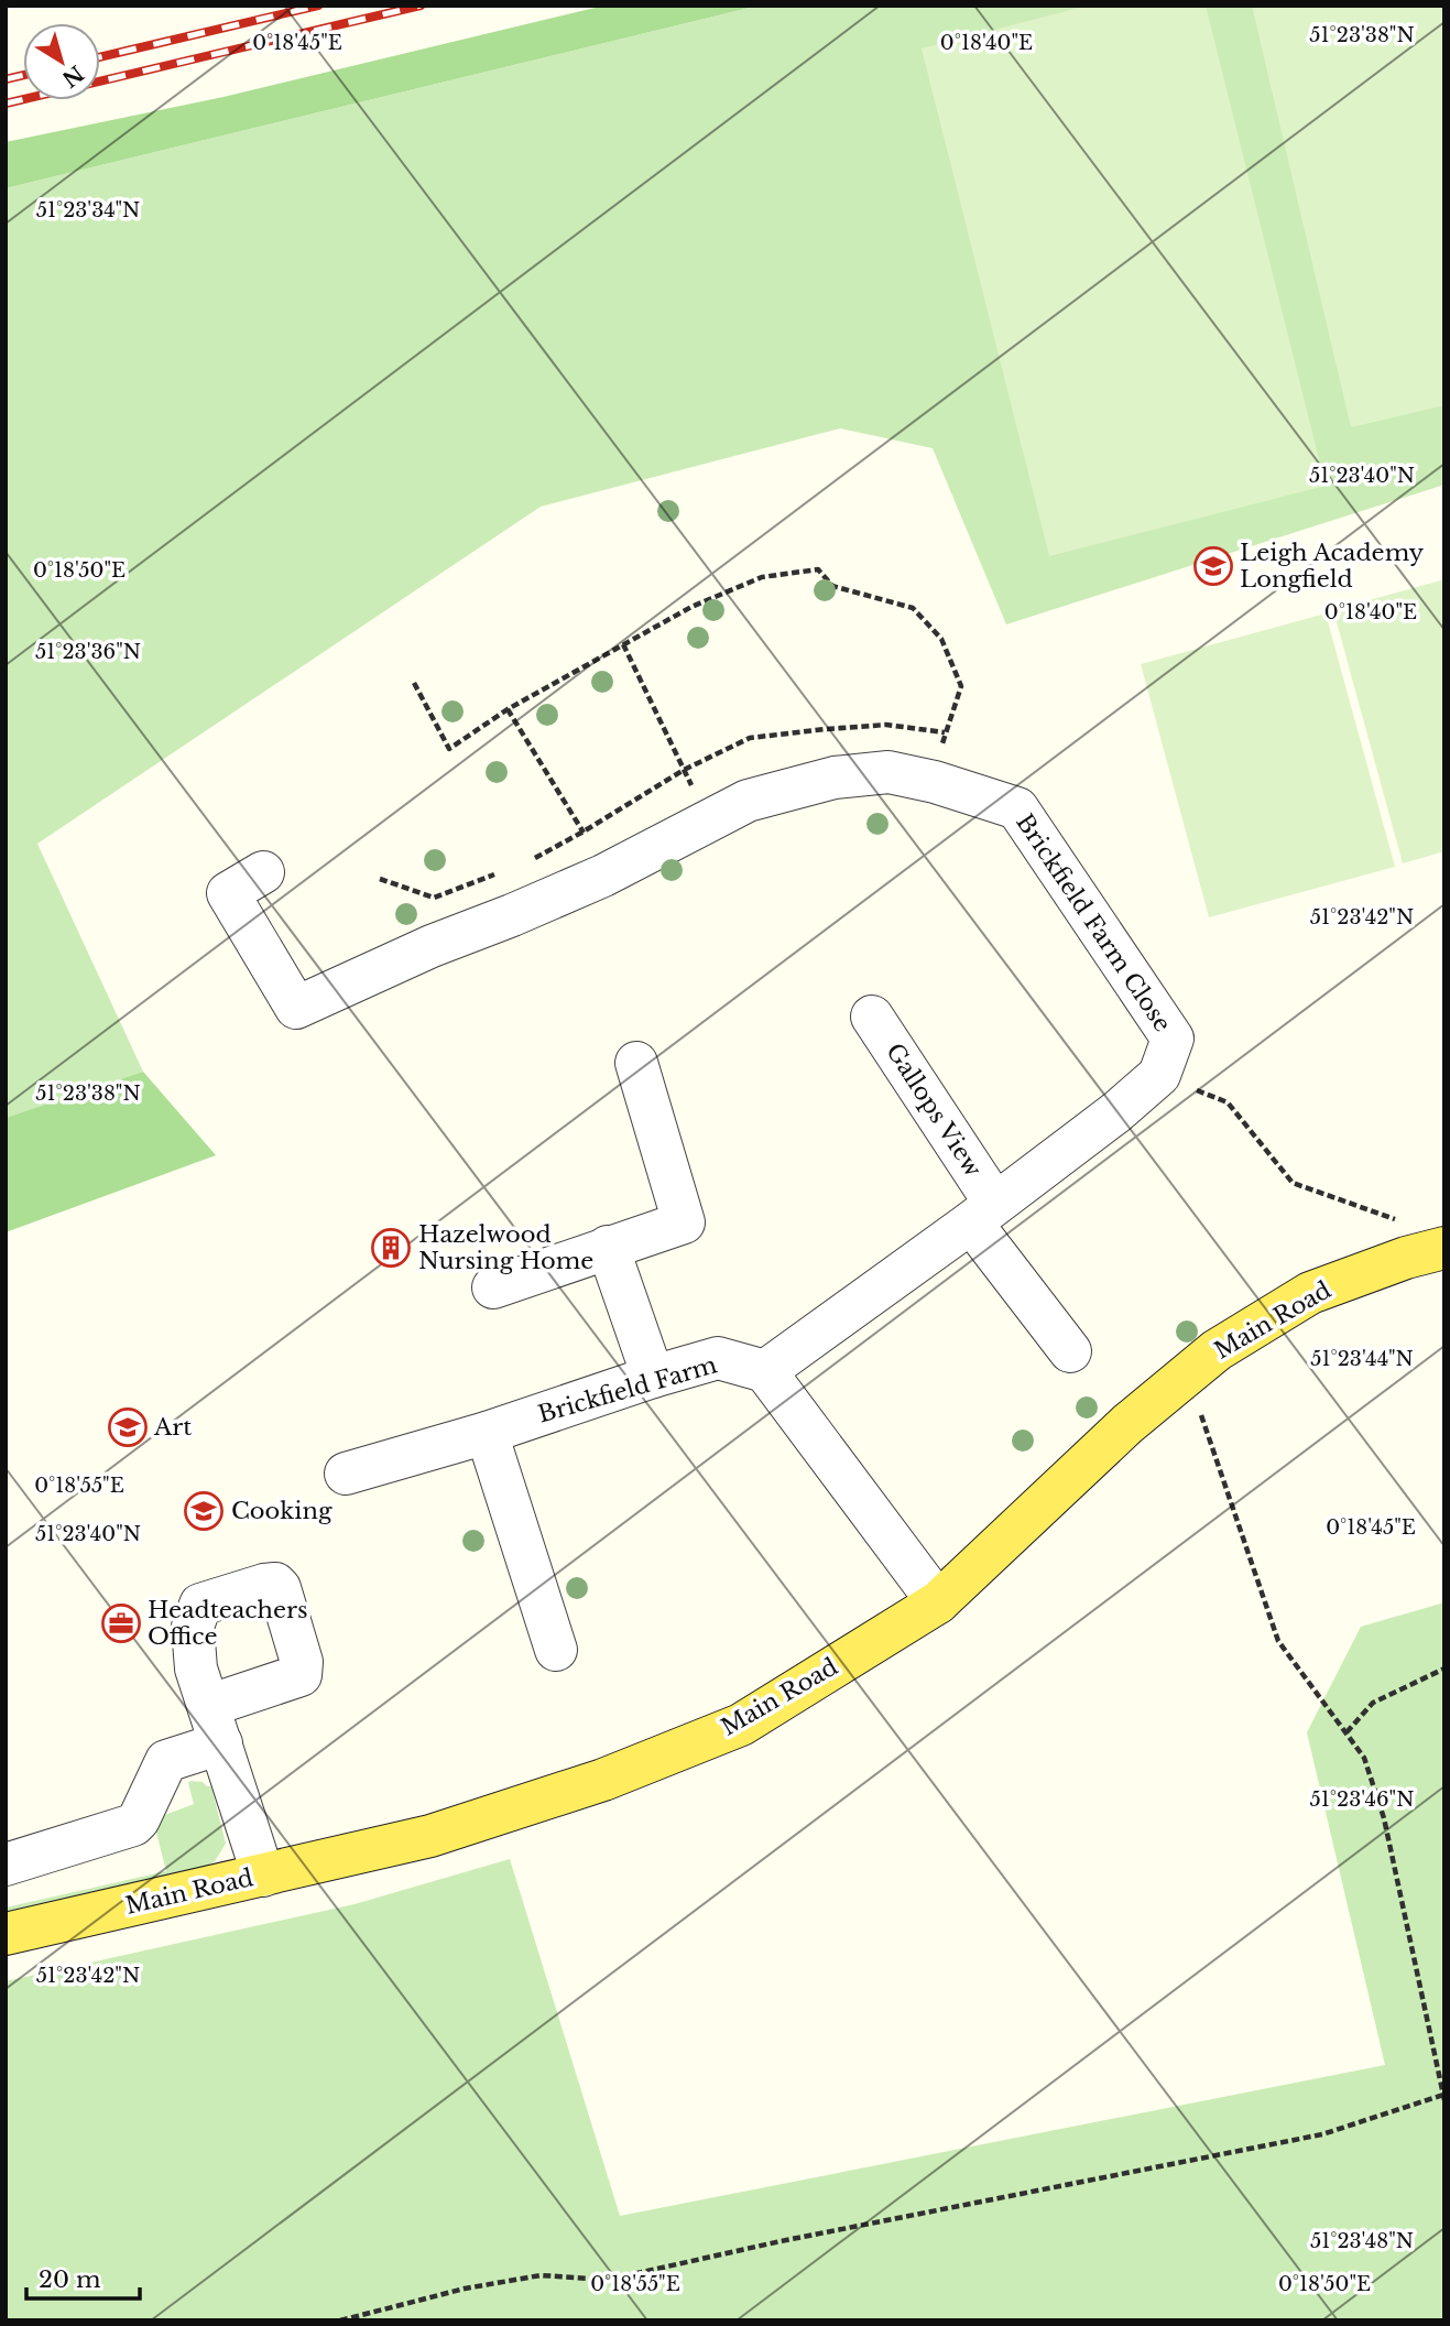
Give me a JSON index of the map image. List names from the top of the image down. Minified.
{"streets":{"main road":["Main Road"],"street":["Brickfield Farm Close","Gallops View","Brickfield Farm"]},"crossings":[["Brickfield Farm Close","Gallops View"],["Brickfield Farm Close","Brickfield Farm"]],"places":{"school or university":["Leigh Academy Longfield","Art","Cooking"],"building":["Hazelwood Nursing Home"],"office":["Headteachers Office"]},"scale_bar":"20 m","north":"bottom right","coordinates":["51°23'38\"N","0°18'45\"E","0°18'40\"E","51°23'34\"N","51°23'40\"N","0°18'50\"E","51°23'36\"N","51°23'42\"N","51°23'44\"N","0°18'55\"E","51°23'46\"N","51°23'48\"N"]}
